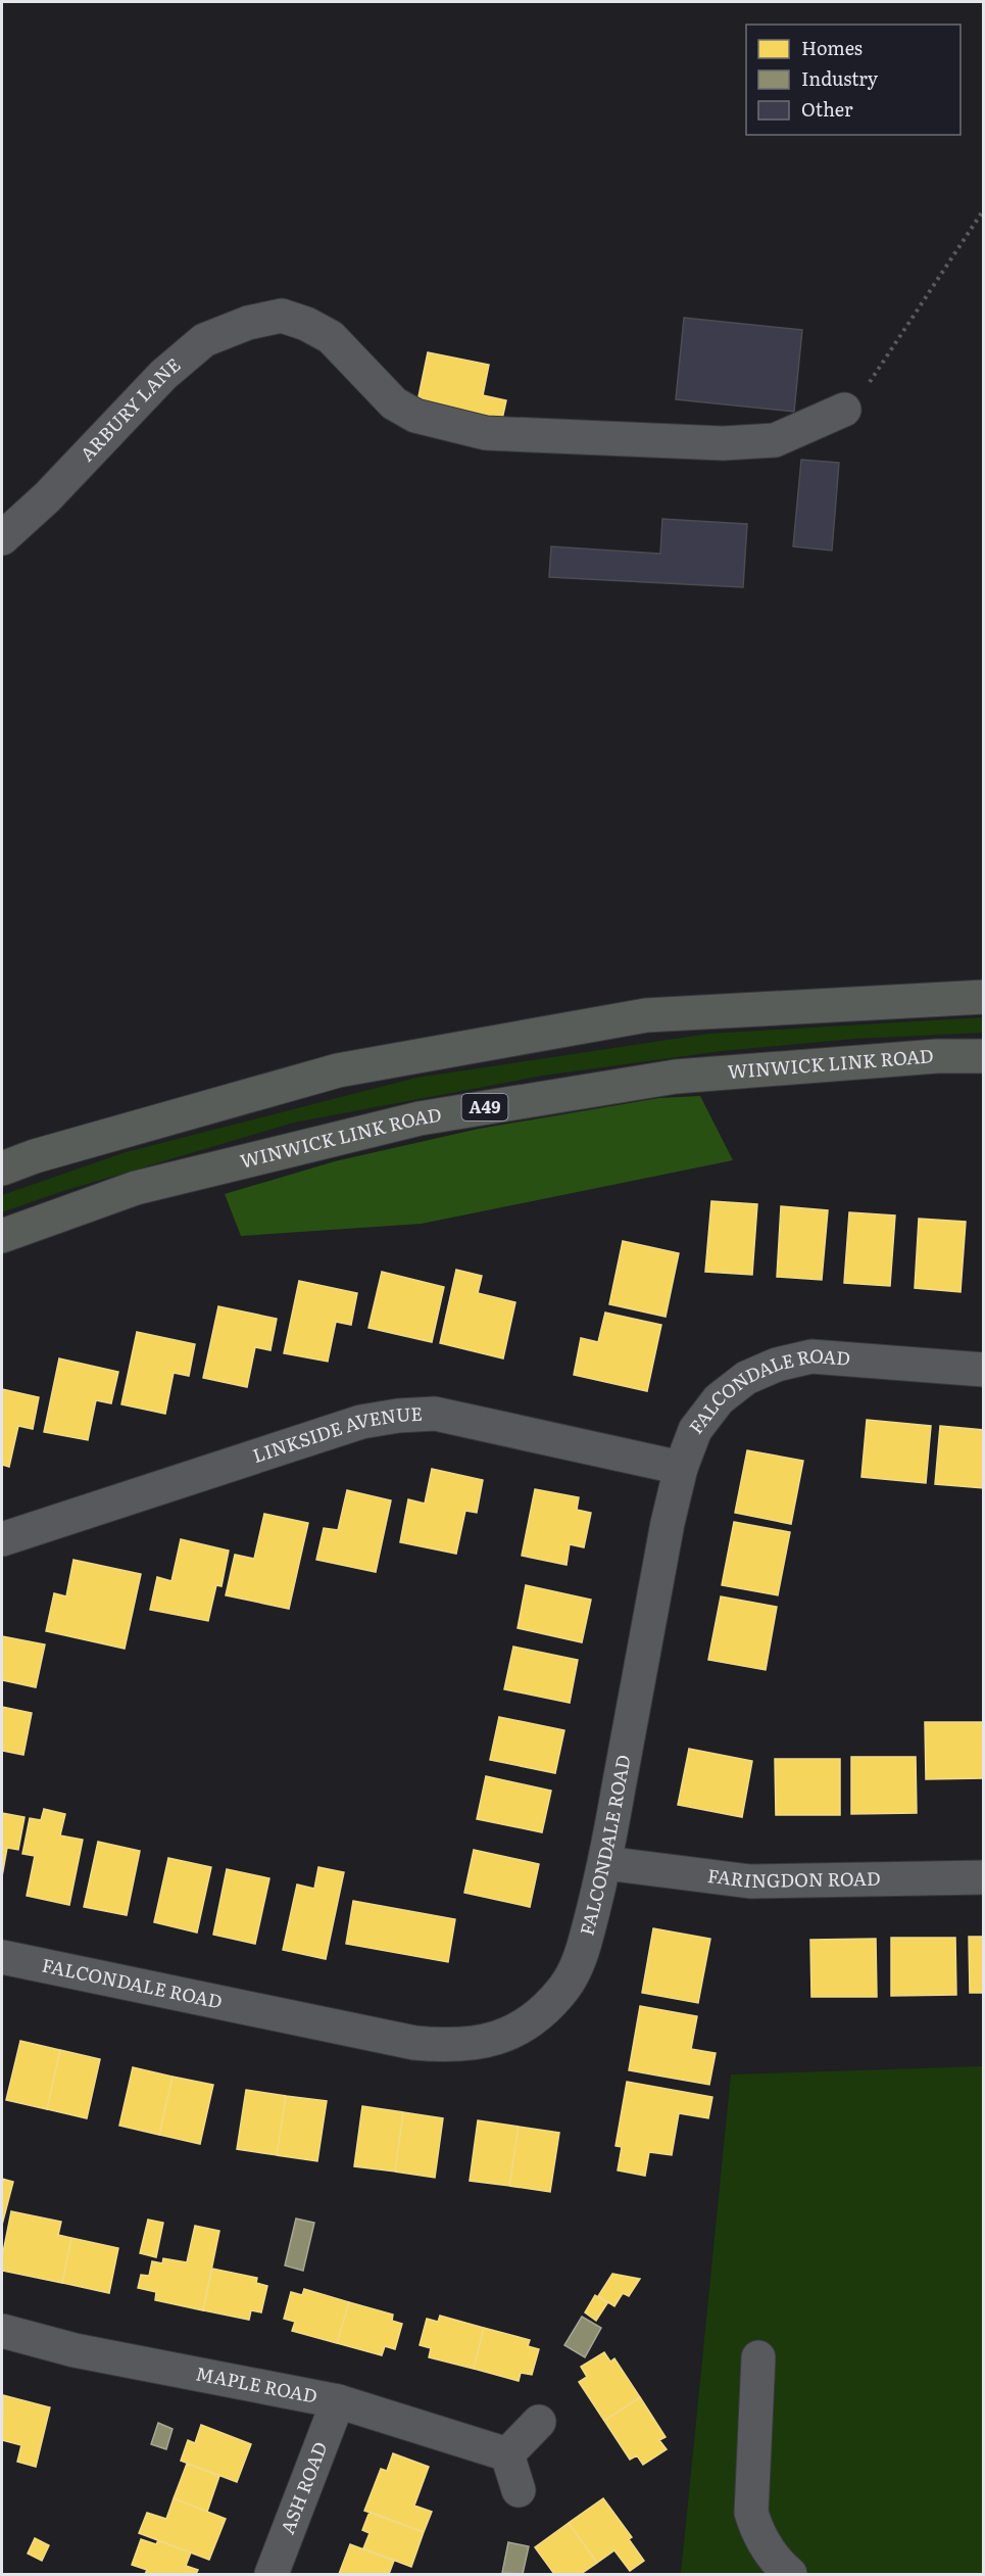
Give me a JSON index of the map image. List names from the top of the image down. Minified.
{"streets":{"main road":["WINWICK LINK ROAD","A49"],"street":["ARBURY LANE","FALCONDALE ROAD","LINKSIDE AVENUE","FARINGDON ROAD","MAPLE ROAD","ASH ROAD"]},"crossings":[["FALCONDALE ROAD","LINKSIDE AVENUE"],["FALCONDALE ROAD","FARINGDON ROAD"],["MAPLE ROAD","ASH ROAD"]],"legend":["Homes","Industry","Other"]}
